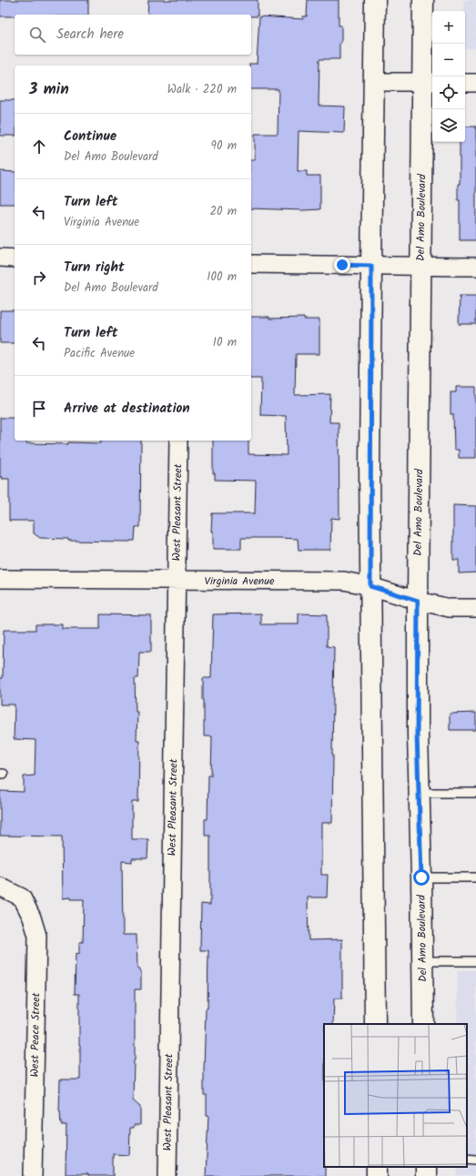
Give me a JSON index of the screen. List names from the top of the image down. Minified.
{"streets":{"main road":["Del Amo Boulevard"],"street":["West Pleasant Street","Virginia Avenue","West Peace Street"]},"crossings":[["Del Amo Boulevard","Virginia Avenue"],["West Pleasant Street","Virginia Avenue"]],"page":{"map_buttons":["+","−"],"search":"Search here","heading":["3 min","Walk · 220 m"],"list":[["Continue","Del Amo Boulevard","90 m"],["Turn left","Virginia Avenue","20 m"],["Turn right","Del Amo Boulevard","100 m"],["Turn left","Pacific Avenue","10 m"],"Arrive at destination"]}}
